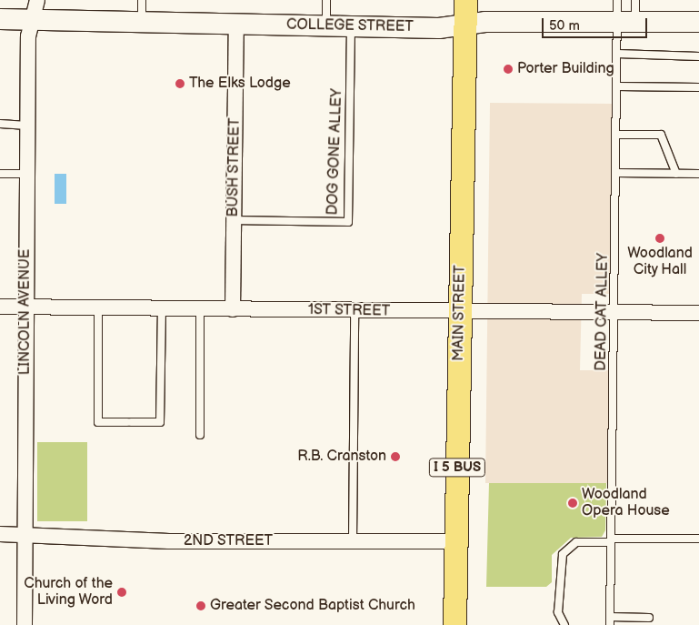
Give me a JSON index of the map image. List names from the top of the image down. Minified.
{"streets":{"main road":["MAIN STREET","I 5 BUS"],"street":["COLLEGE STREET","BUSH STREET","1ST STREET","LINCOLN AVENUE","2ND STREET"],"lane":["DOG GONE ALLEY","DEAD CAT ALLEY"]},"crossings":[["COLLEGE STREET","DOG GONE ALLEY"],["COLLEGE STREET","BUSH STREET"],["COLLEGE STREET","LINCOLN AVENUE"],["COLLEGE STREET","DEAD CAT ALLEY"],["COLLEGE STREET","MAIN STREET"],["DOG GONE ALLEY","BUSH STREET"],["BUSH STREET","1ST STREET"],["1ST STREET","LINCOLN AVENUE"],["1ST STREET","DEAD CAT ALLEY"],["1ST STREET","MAIN STREET"],["LINCOLN AVENUE","2ND STREET"],["MAIN STREET","2ND STREET"]],"places":["Porter Building","The Elks Lodge","Woodland City Hall","R.B. Cranston","Woodland Opera House","Church of the Living Word","Greater Second Baptist Church"],"scale_bar":"50 m"}
